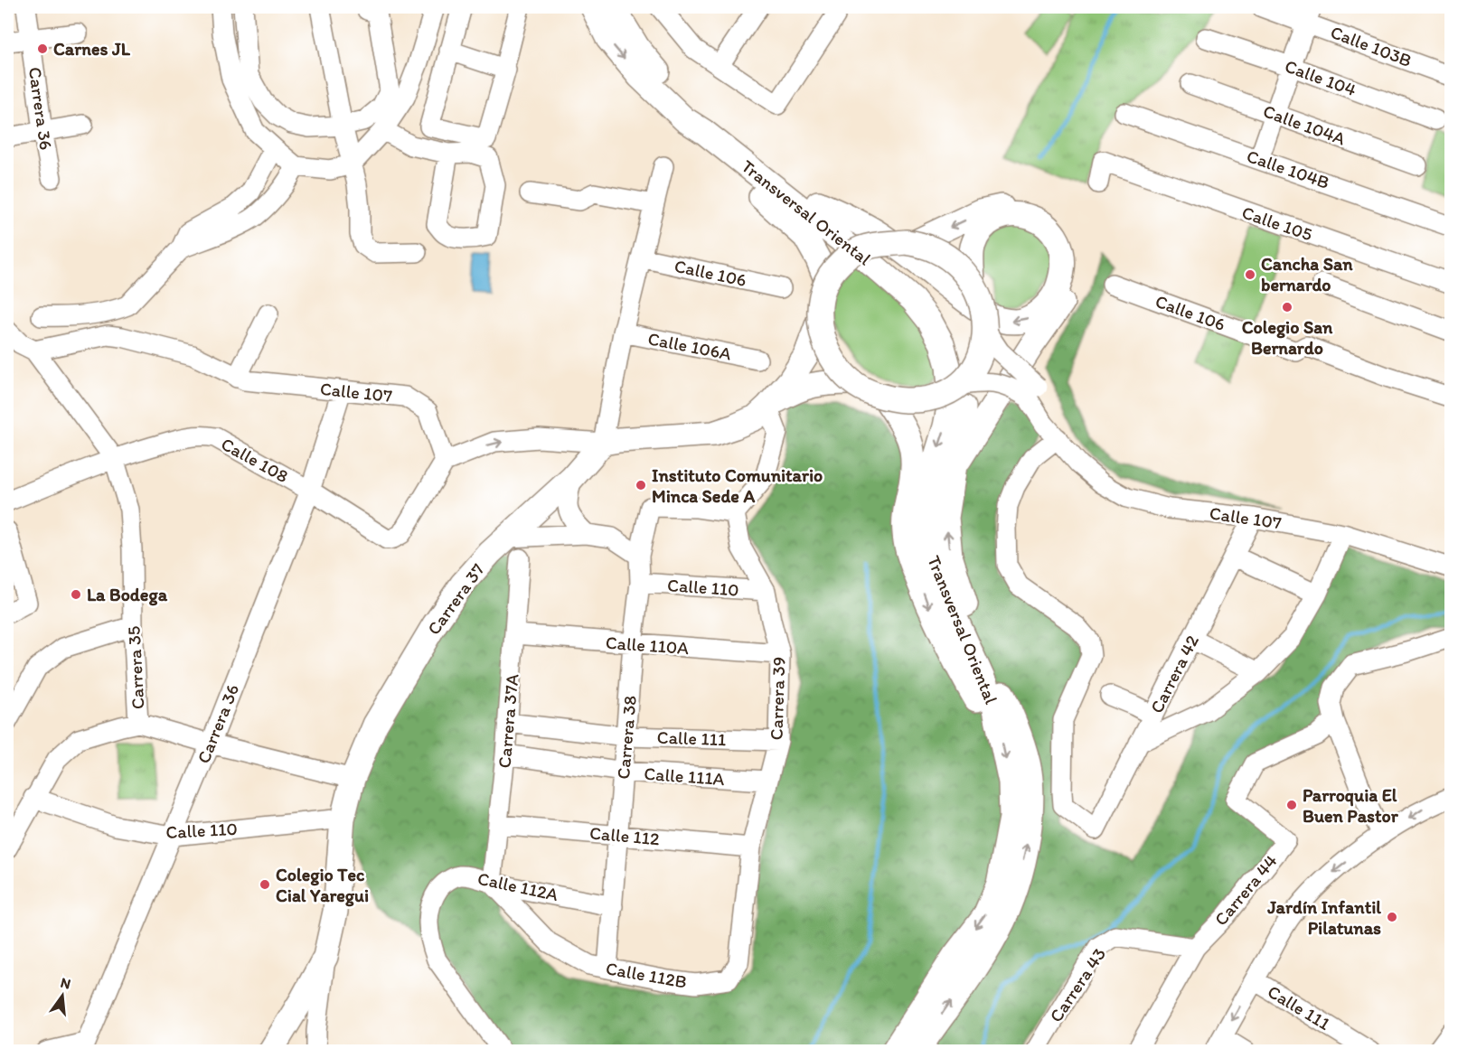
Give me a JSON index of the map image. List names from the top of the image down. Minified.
{"streets":{"main road":["Transversal Oriental","Carrera 37"],"street":["Calle 103B","Calle 104","Carrera 36","Calle 104A","Calle 104B","Calle 105","Calle 106","Calle 106A","Calle 107","Calle 108","Calle 110","Calle 110A","Carrera 35","Carrera 42","Carrera 39","Carrera 37A","Carrera 38","Calle 111","Calle 111A","Calle 112","Calle 112A","Carrera 44","Calle 112B","Carrera 43"]},"crossings":[["Carrera 36","Calle 107"],["Carrera 36","Calle 108"],["Carrera 36","Calle 110"],["Calle 106","Carrera 37"],["Calle 106A","Carrera 37"],["Calle 107","Calle 108"],["Calle 107","Carrera 35"],["Calle 107","Carrera 42"],["Calle 108","Carrera 35"],["Calle 110","Carrera 37"],["Calle 110","Carrera 35"],["Calle 110","Carrera 39"],["Calle 110","Carrera 38"],["Calle 110A","Carrera 39"],["Calle 110A","Carrera 37A"],["Calle 110A","Carrera 38"],["Carrera 39","Carrera 38"],["Carrera 39","Calle 111"],["Carrera 39","Calle 111A"],["Carrera 39","Calle 112"],["Carrera 39","Calle 112B"],["Carrera 37A","Calle 111"],["Carrera 37A","Calle 111A"],["Carrera 37A","Calle 112"],["Carrera 37A","Calle 112A"],["Carrera 37A","Calle 112B"],["Carrera 38","Calle 111"],["Carrera 38","Calle 111A"],["Carrera 38","Calle 112"],["Carrera 38","Calle 112A"],["Carrera 38","Calle 112B"],["Calle 112","Calle 112B"],["Calle 112A","Calle 112B"],["Carrera 44","Carrera 43"]],"places":["Carnes JL","Cancha San bernardo","Colegio San Bernardo","Instituto Comunitario Minca Sede A","La Bodega","Parroquia El Buen Pastor","Colegio Tec Cial Yaregui","Jardín Infantil Pilatunas"],"north":"top"}
